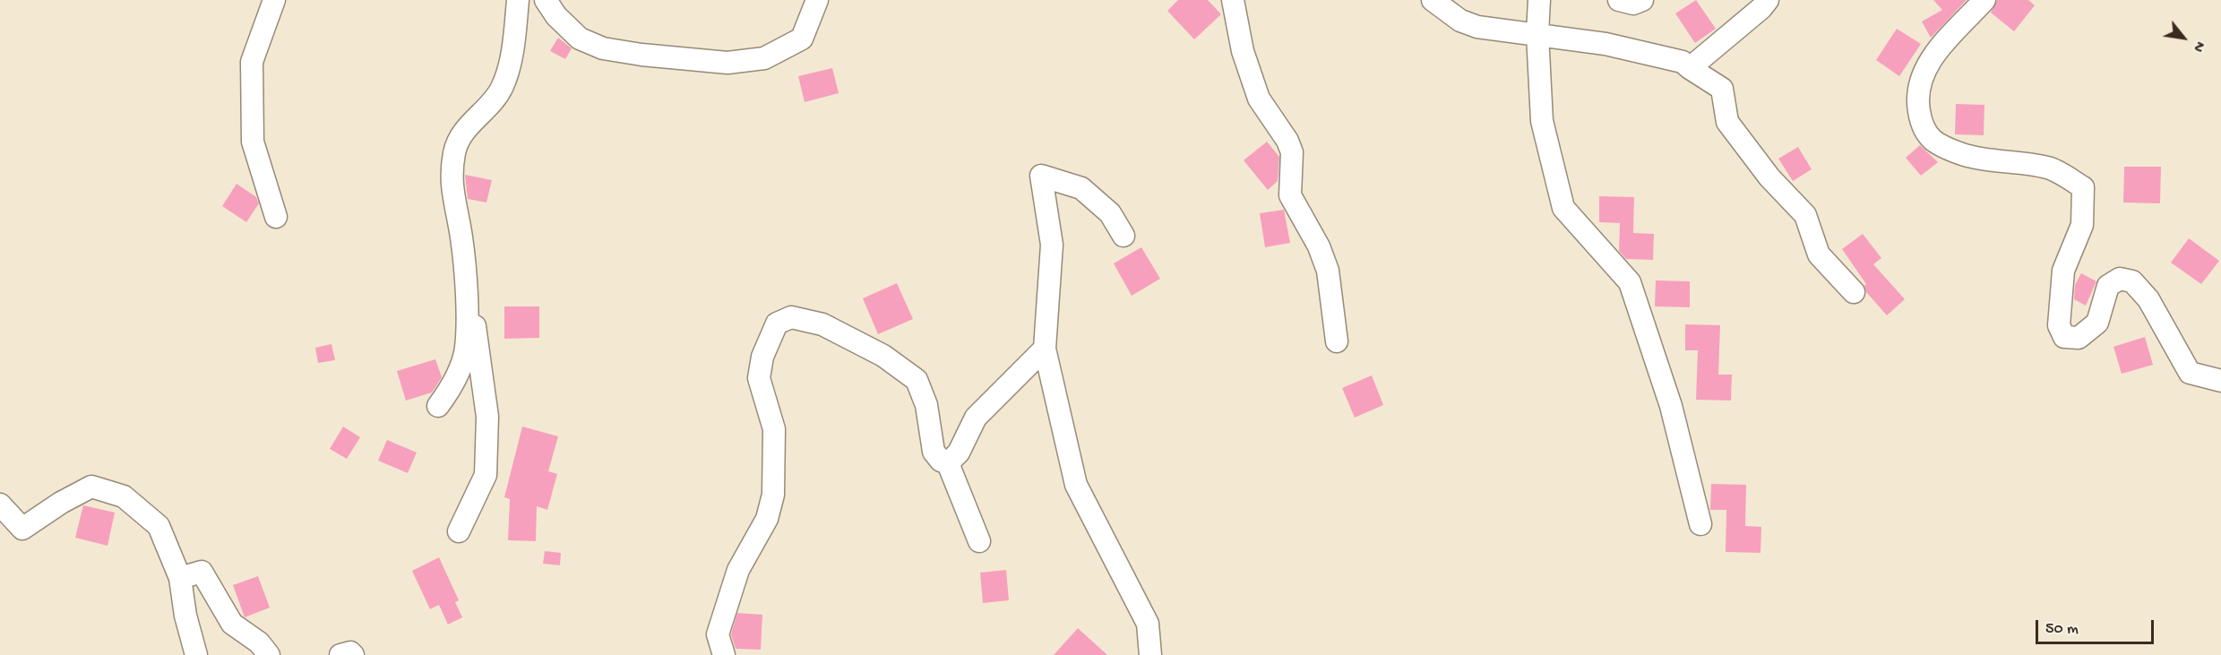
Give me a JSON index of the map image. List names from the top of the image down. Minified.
{"scale_bar":"50 m","north":"bottom right"}
